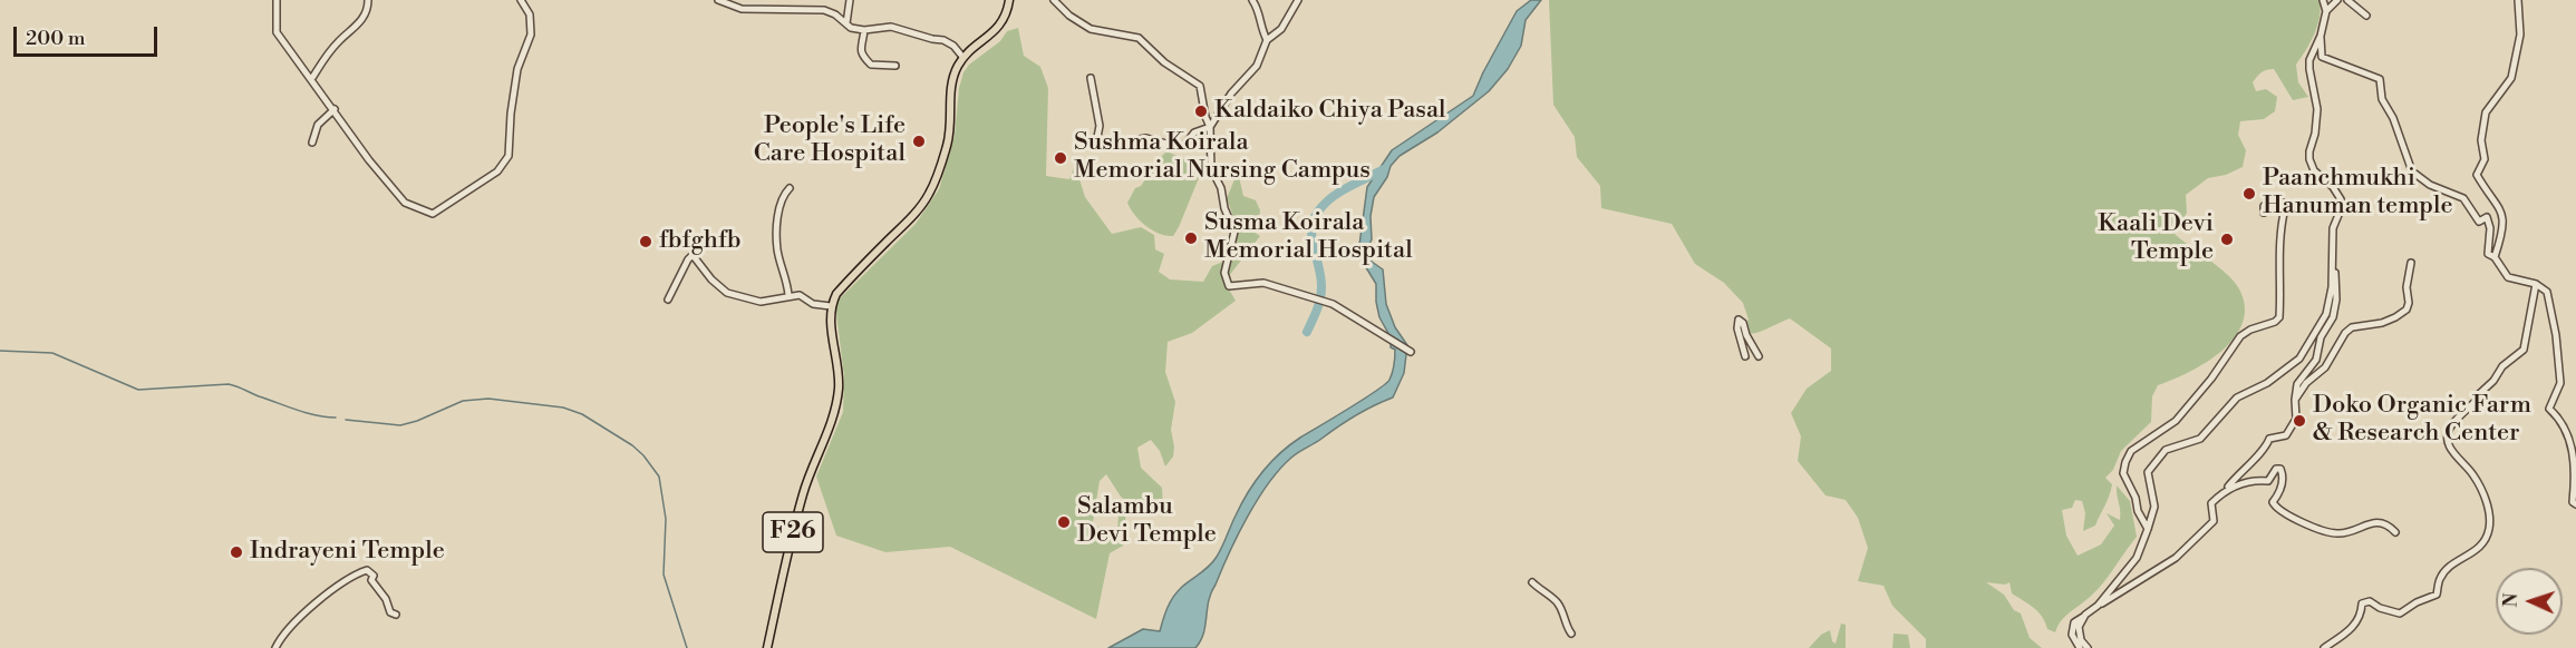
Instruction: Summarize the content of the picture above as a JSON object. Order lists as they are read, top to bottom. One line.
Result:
{"streets":{"main road":["F26"]},"places":["Kaldaiko Chiya Pasal","People's Life Care Hospital","Sushma Koirala Memorial Nursing Campus","Paanchmukhi Hanuman temple","Susma Koirala Memorial Hospital","Kaali Devi Temple","fbfghfb","Doko Organic Farm & Research Center","Salambu Devi Temple","Indrayeni Temple"],"scale_bar":"200 m","north":"left"}
